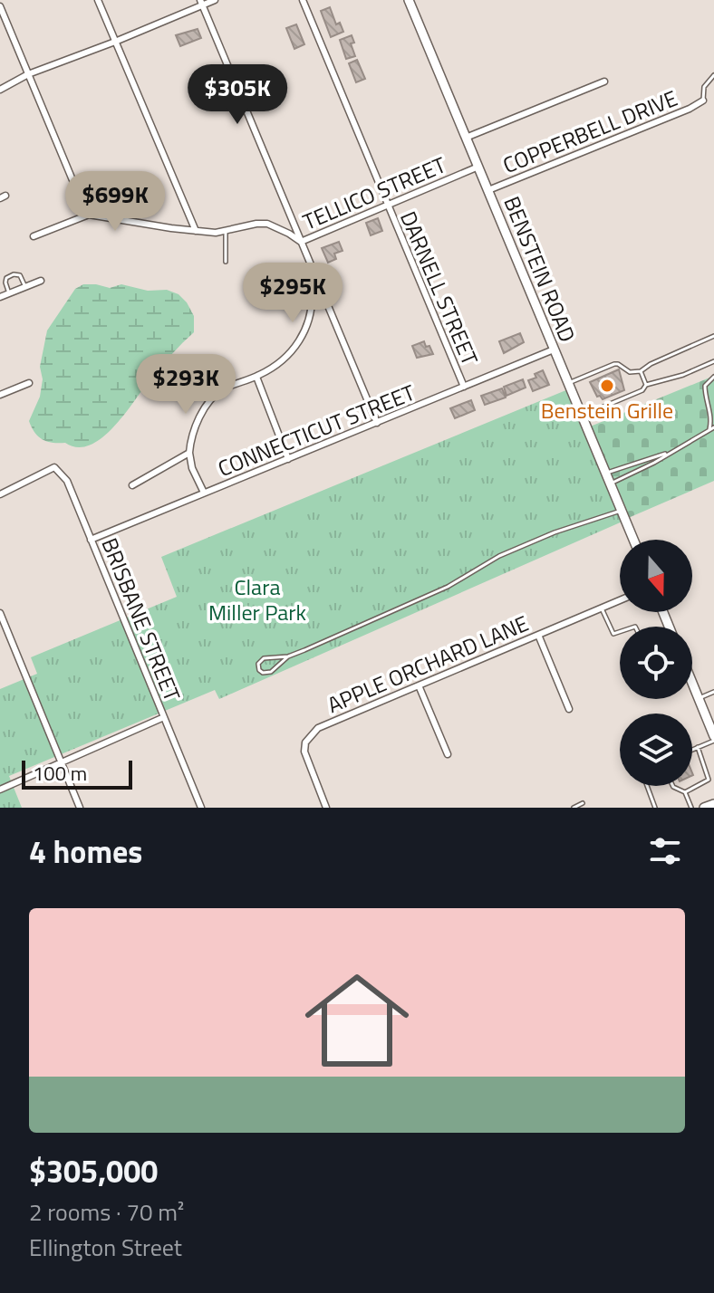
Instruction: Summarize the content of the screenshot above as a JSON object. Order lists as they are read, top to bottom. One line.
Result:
{"streets":{"street":["COPPERBELL DRIVE","TELLICO STREET","BENSTEIN ROAD","DARNELL STREET","CONNECTICUT STREET","BRISBANE STREET","APPLE ORCHARD LANE"]},"crossings":[["COPPERBELL DRIVE","BENSTEIN ROAD"],["TELLICO STREET","BENSTEIN ROAD"],["TELLICO STREET","DARNELL STREET"],["BENSTEIN ROAD","CONNECTICUT STREET"],["DARNELL STREET","CONNECTICUT STREET"],["CONNECTICUT STREET","BRISBANE STREET"]],"parks":["Clara Miller Park"],"places":["Benstein Grille"],"scale_bar":"100 m","north":"bottom","page":{"price":["$305K","$699K","$295K","$293K"],"scale":"100 m","heading":"4 homes","list":[{"name":"$305,000","note":"2 rooms · 70 m² · Ellington Street"}]}}
